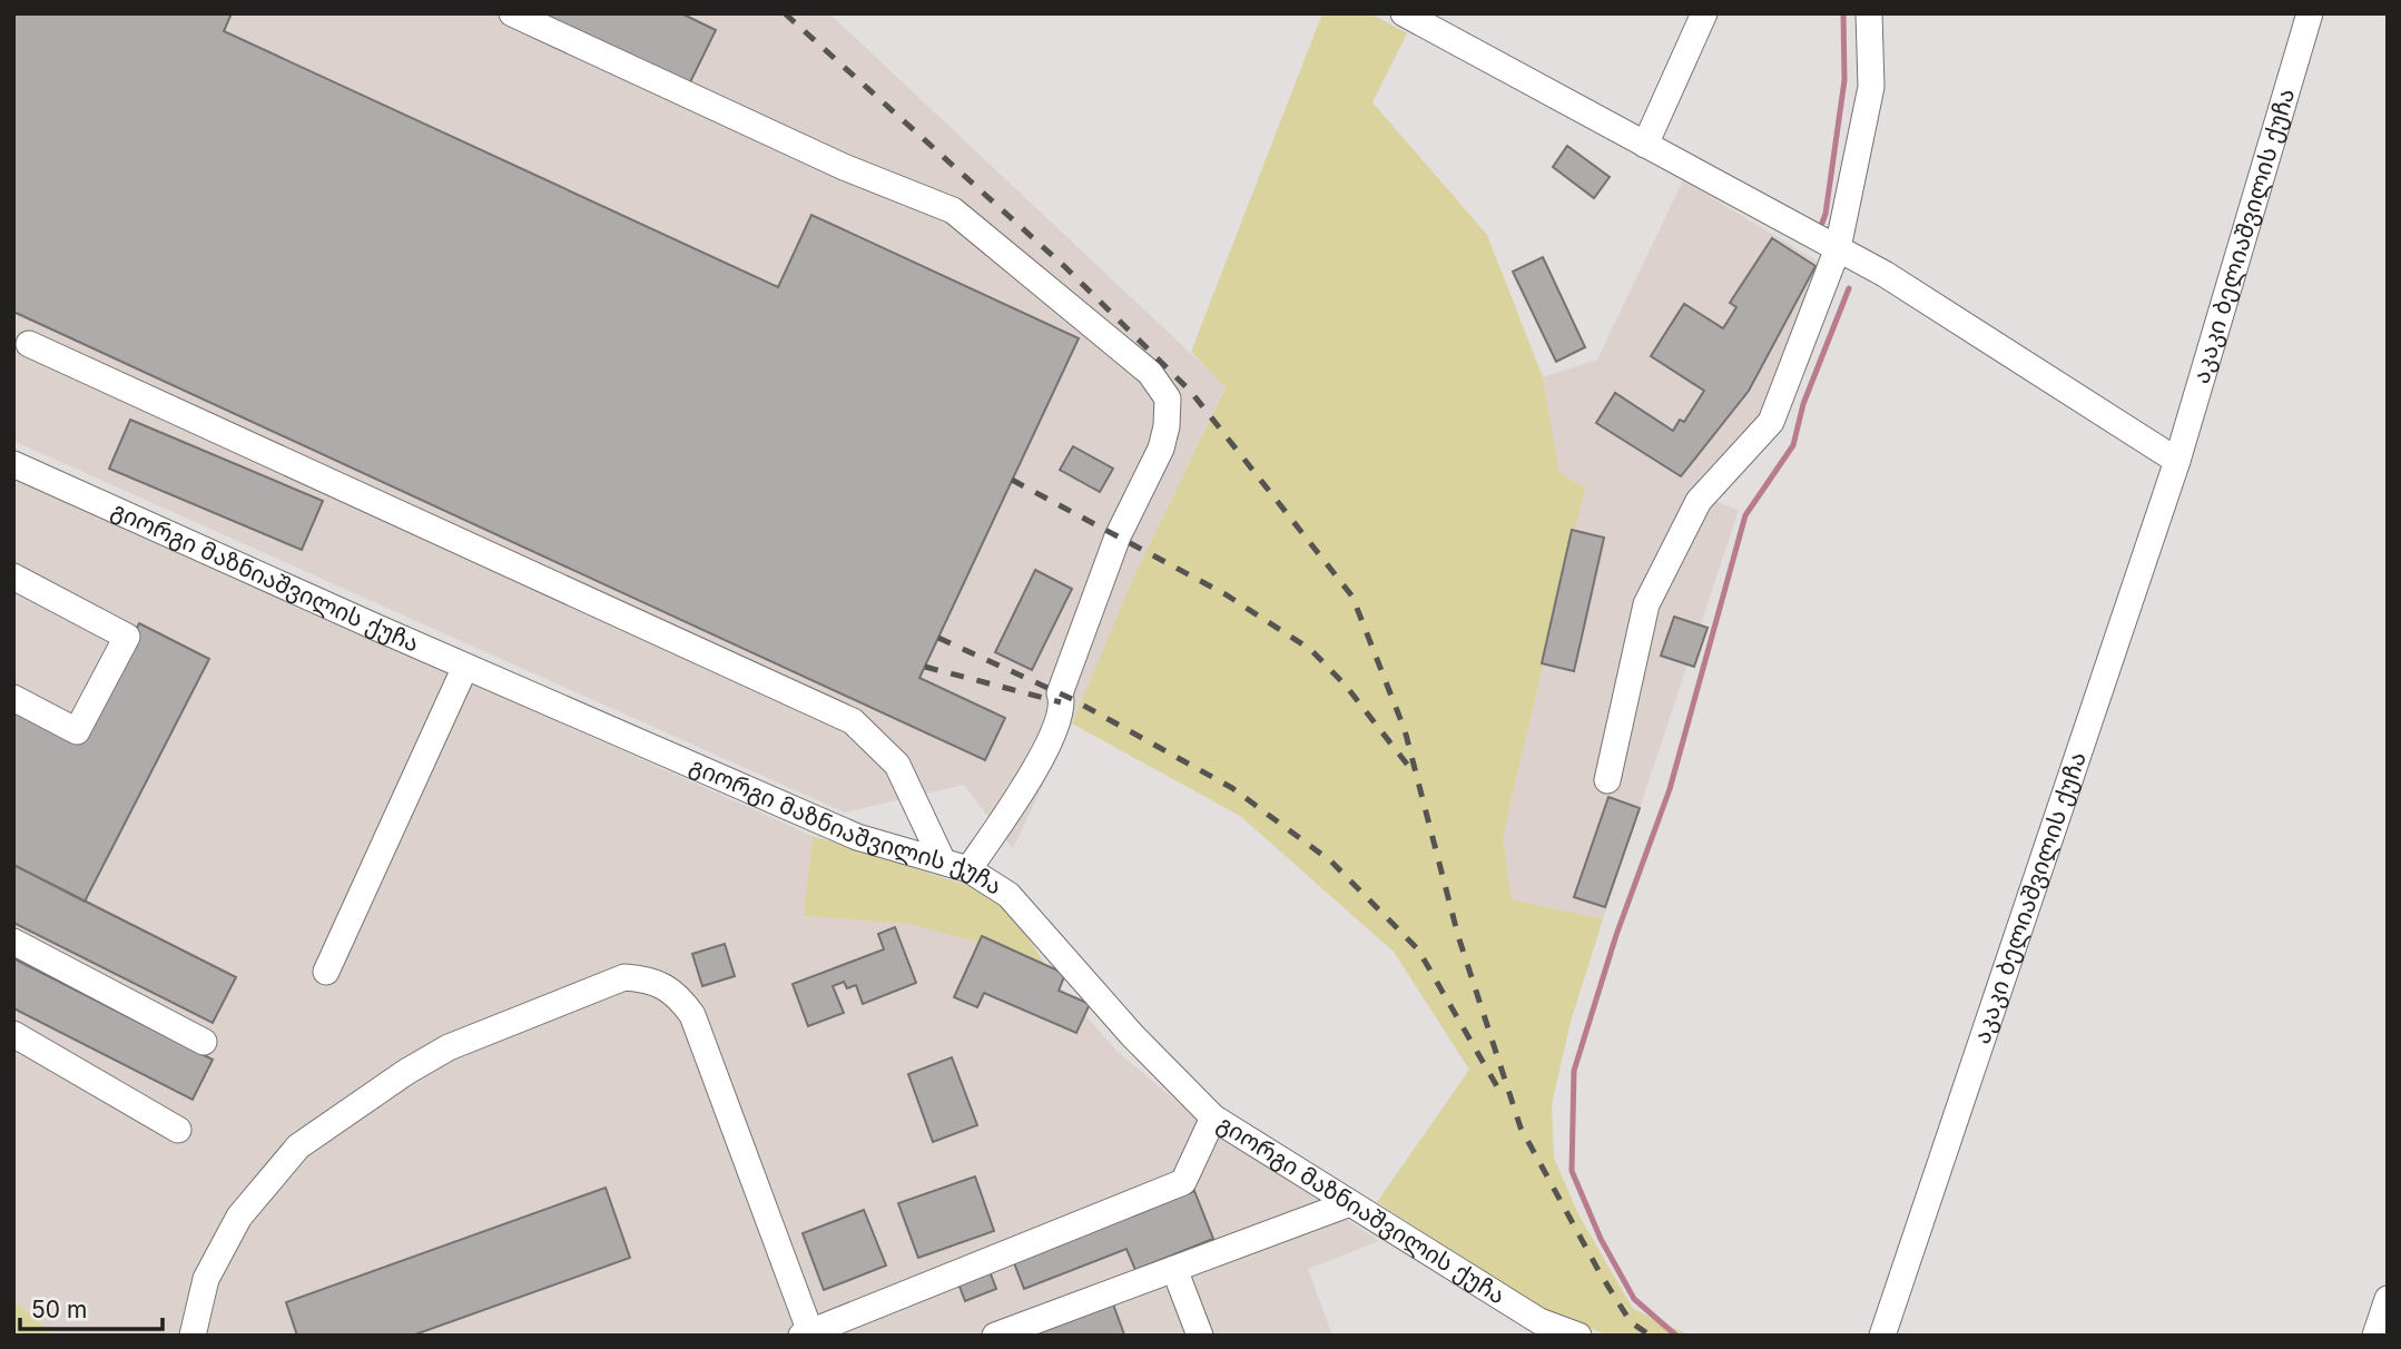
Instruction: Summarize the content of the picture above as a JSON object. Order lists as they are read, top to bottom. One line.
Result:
{"streets":{"street":["აკაკი ბელიაშვილის ქუჩა","გიორგი მაზნიაშვილის ქუჩა"]},"scale_bar":"50 m"}
